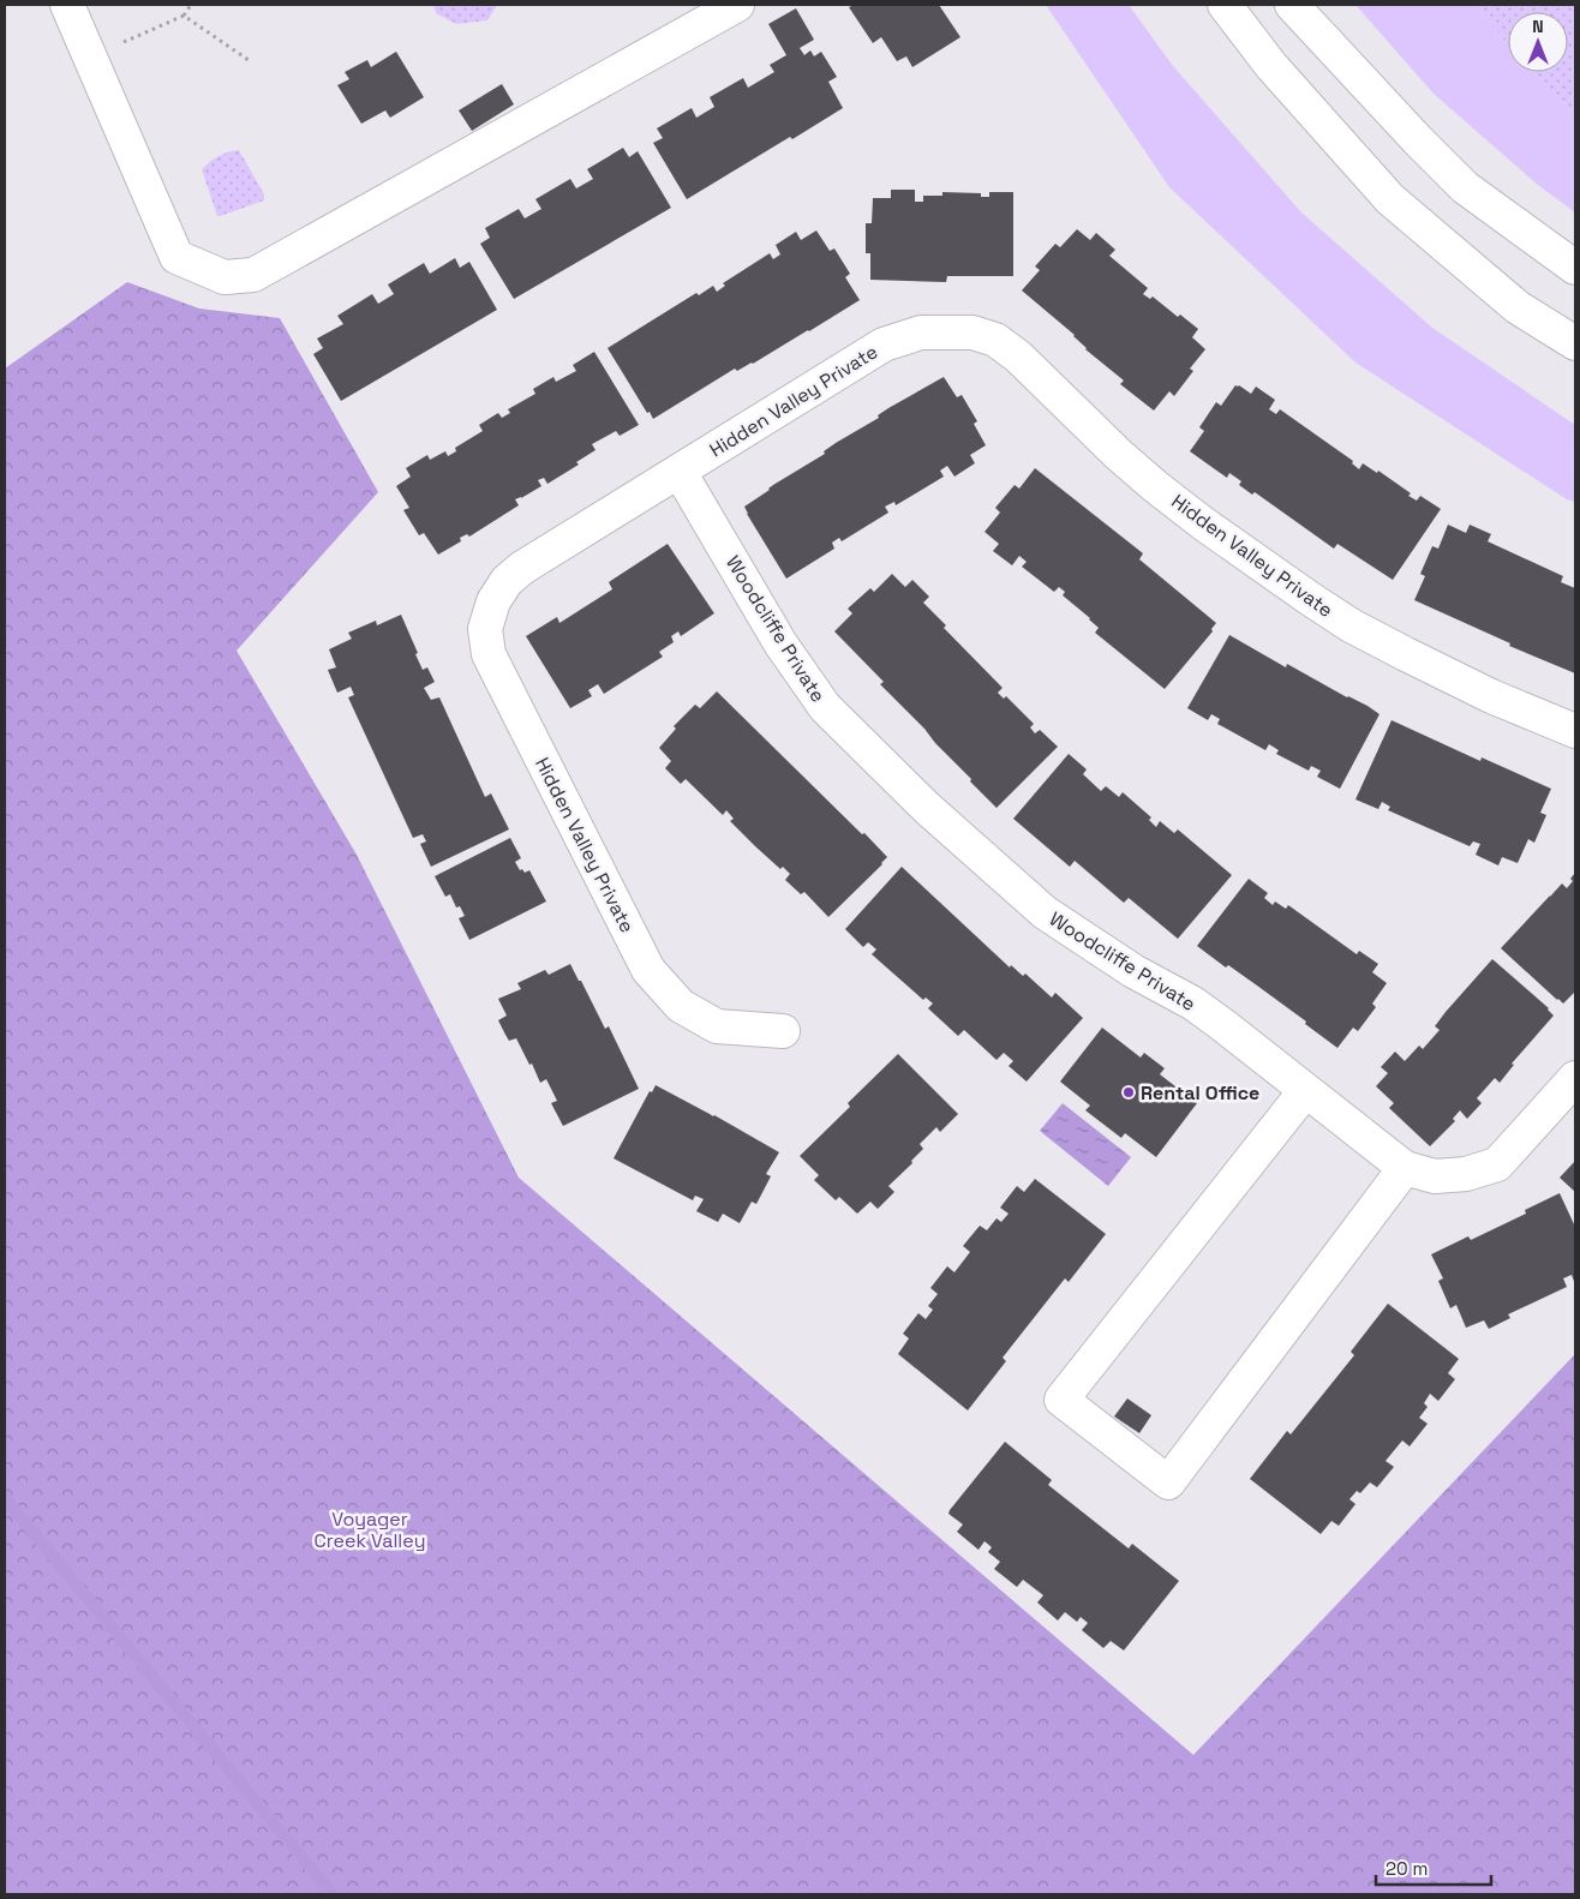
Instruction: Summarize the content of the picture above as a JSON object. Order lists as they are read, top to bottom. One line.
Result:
{"streets":{"street":["Hidden Valley Private","Woodcliffe Private"]},"crossings":[["Hidden Valley Private","Woodcliffe Private"]],"parks":["Voyager Creek Valley"],"places":["Rental Office"],"scale_bar":"20 m","north":"top"}
